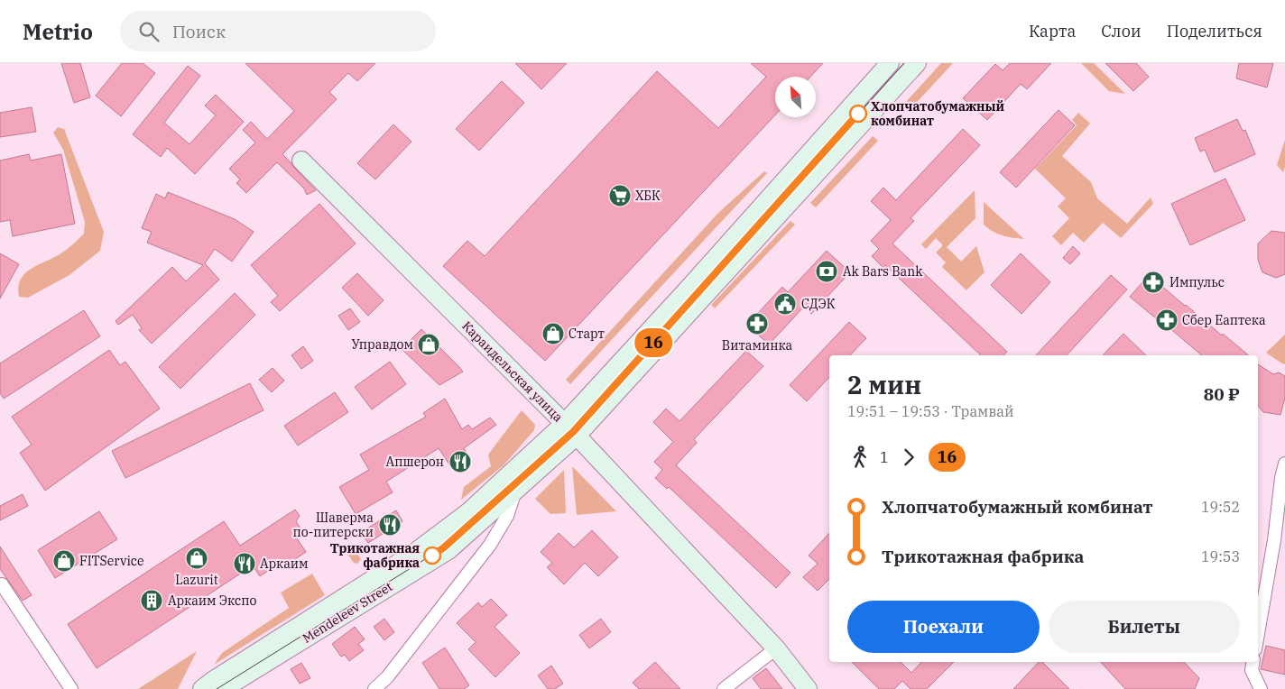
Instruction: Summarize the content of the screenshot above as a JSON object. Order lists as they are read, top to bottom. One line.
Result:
{"streets":{"main road":["Караидельская улица","Mendeleev Street"]},"crossings":[["Караидельская улица","Mendeleev Street"]],"places":{"other":["Хлопчатобумажный комбинат","Трикотажная фабрика"],"supermarket":["ХБК"],"bank":["Ak Bars Bank"],"pharmacy":["Импульс","Сбер Еаптека","Витаминка"],"public building":["СДЭК"],"shop":["Старт","Управдом","Lazurit","FITService"],"restaurant":["Апшерон","Шаверма по-питерски","Аркаим"],"building":["Аркаим Экспо"]},"lines":["tram line 16"],"north":"top left","page":{"header":"Metrio","search":"Поиск","nav":["Карта","Слои","Поделиться"],"on_map":"16","heading":["2 мин","19:51 – 19:53 · Трамвай","80 ₽"],"legs":["1","16"],"list":[{"name":"Хлопчатобумажный комбинат","value":"19:52"},{"name":"Трикотажная фабрика","value":"19:53"}],"buttons":["Поехали","Билеты"]}}
